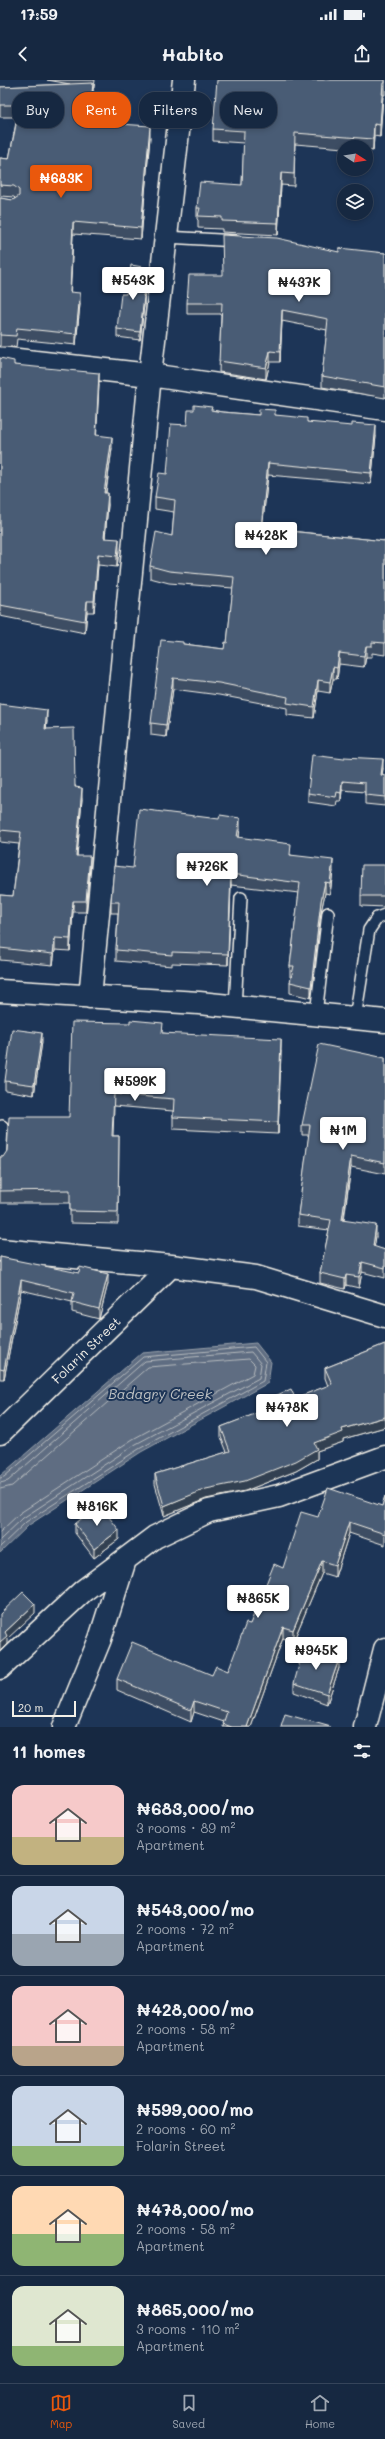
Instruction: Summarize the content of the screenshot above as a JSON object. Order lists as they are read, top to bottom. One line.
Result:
{"streets":{"street":["Folarin Street"]},"water":["Badagry Creek"],"scale_bar":"20 m","north":"right","page":{"status":"17:59","header":"Habito","chip":["Buy","Rent","Filters","New"],"price":["₦683K","₦543K","₦437K","₦428K","₦726K","₦599K","₦1M","₦478K","₦816K","₦865K","₦945K"],"scale":"20 m","heading":"11 homes","list":[{"name":"₦683,000/mo","note":"3 rooms · 89 m² · Apartment"},{"name":"₦543,000/mo","note":"2 rooms · 72 m² · Apartment"},{"name":"₦428,000/mo","note":"2 rooms · 58 m² · Apartment"},{"name":"₦599,000/mo","note":"2 rooms · 60 m² · Folarin Street"},{"name":"₦478,000/mo","note":"2 rooms · 58 m² · Apartment"},{"name":"₦865,000/mo","note":"3 rooms · 110 m² · Apartment"}],"tabs":["Map","Saved","Home"]}}
